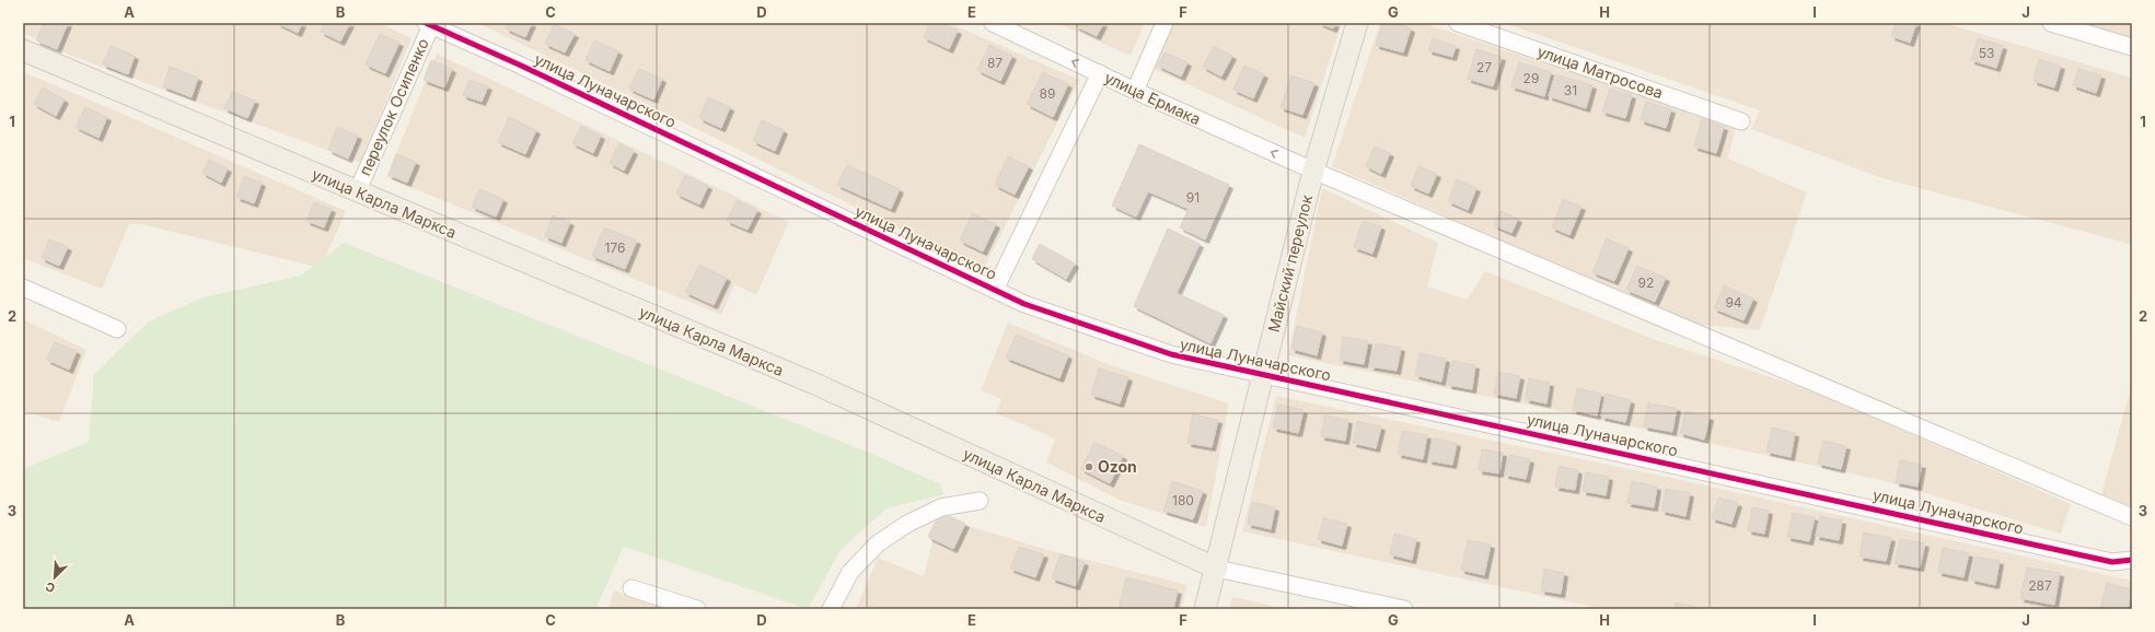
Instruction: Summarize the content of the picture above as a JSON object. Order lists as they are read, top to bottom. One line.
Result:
{"streets":{"main road":["улица Карла Маркса","Майский переулок"],"street":["улица Матросова","улица Луначарского","улица Ермака","переулок Осипенко"]},"crossings":[["улица Луначарского","переулок Осипенко"],["улица Луначарского","Майский переулок"],["улица Ермака","Майский переулок"],["переулок Осипенко","улица Карла Маркса"],["улица Карла Маркса","Майский переулок"]],"places":["Ozon"],"house_numbers":["53","87","27","29","31","89","91","176","92","94","180","287"],"north":"bottom left","grid":{"columns":["A","B","C","D","E","F","G","H","I","J"],"rows":["1","2","3"]}}
